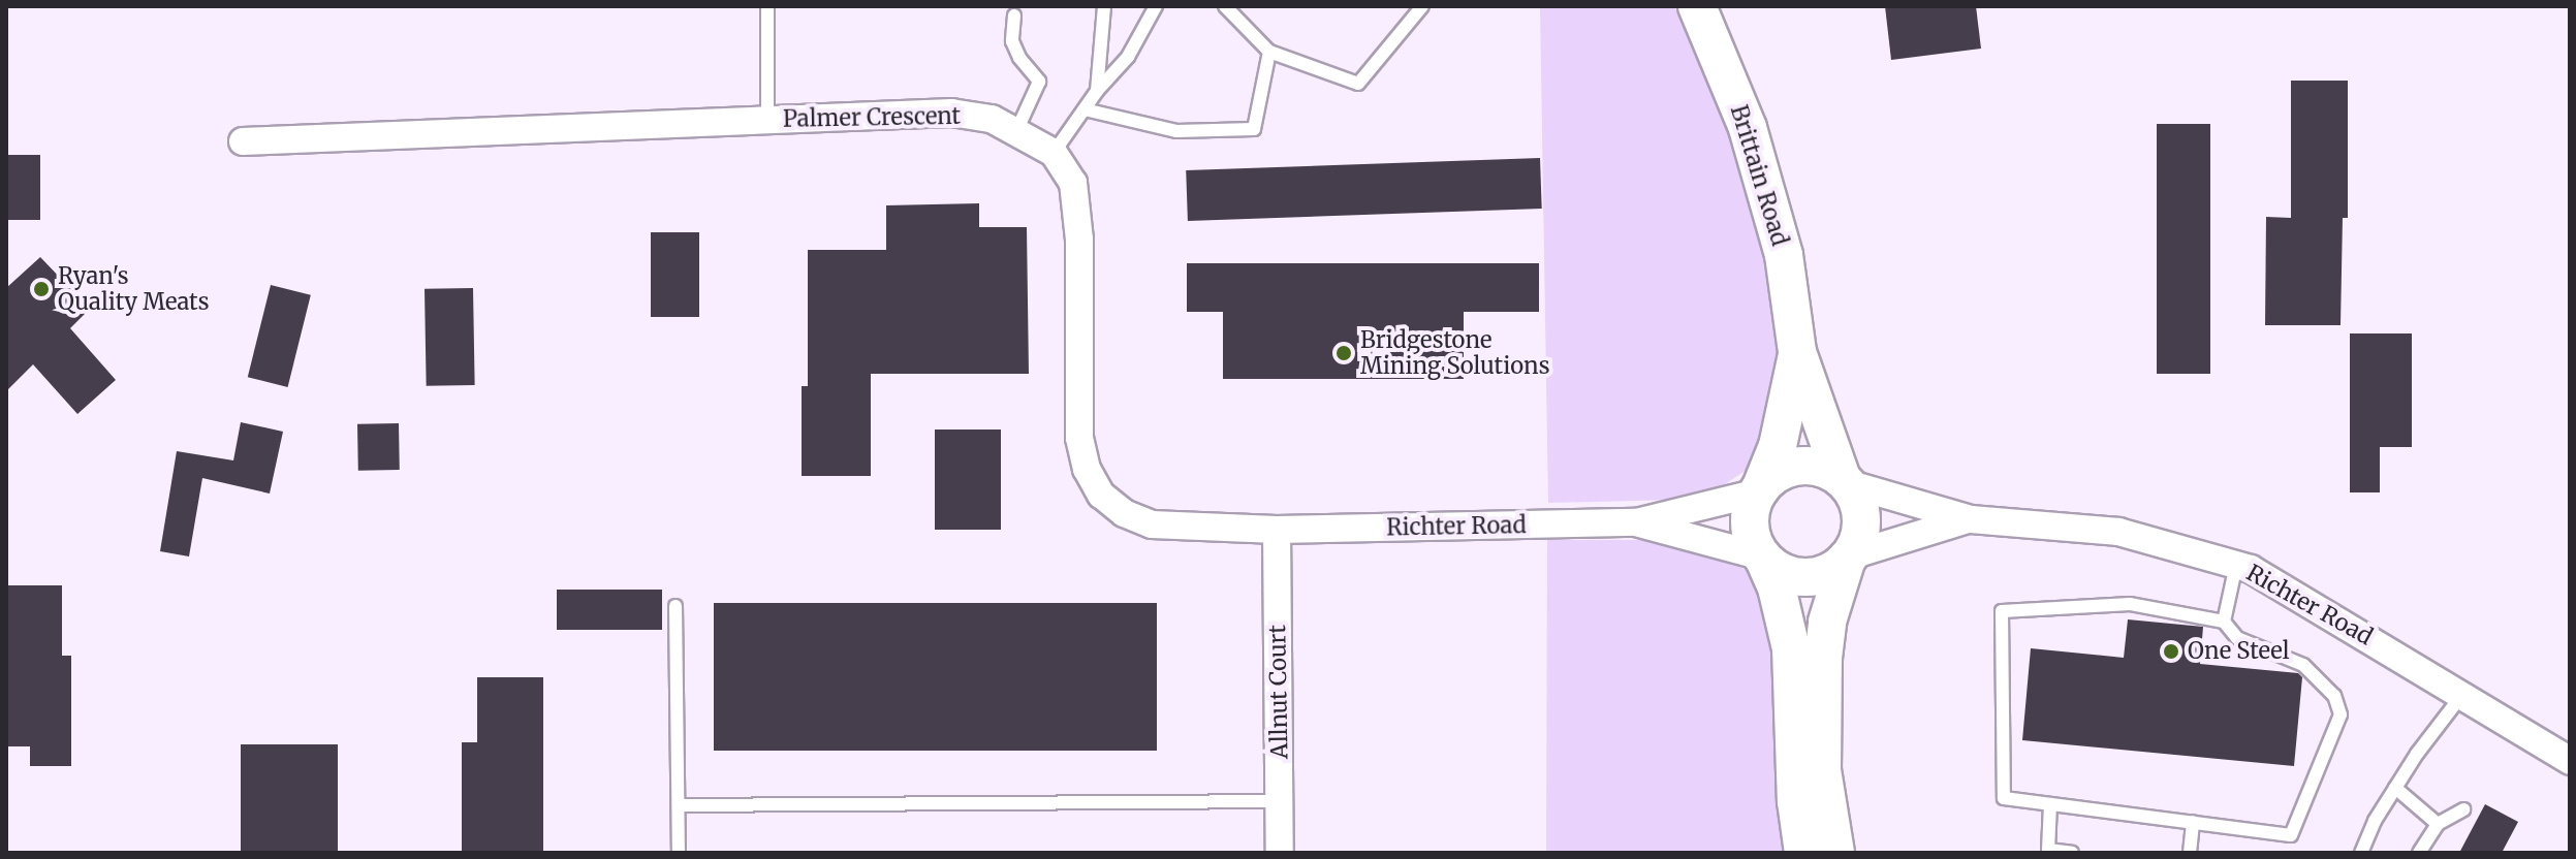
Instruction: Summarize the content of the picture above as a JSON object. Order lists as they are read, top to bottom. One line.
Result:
{"streets":{"main road":["Brittain Road"],"street":["Palmer Crescent","Richter Road","Allnut Court"]},"crossings":[["Brittain Road","Richter Road"],["Richter Road","Allnut Court"]],"places":["Ryan's Quality Meats","Bridgestone Mining Solutions","One Steel"]}
